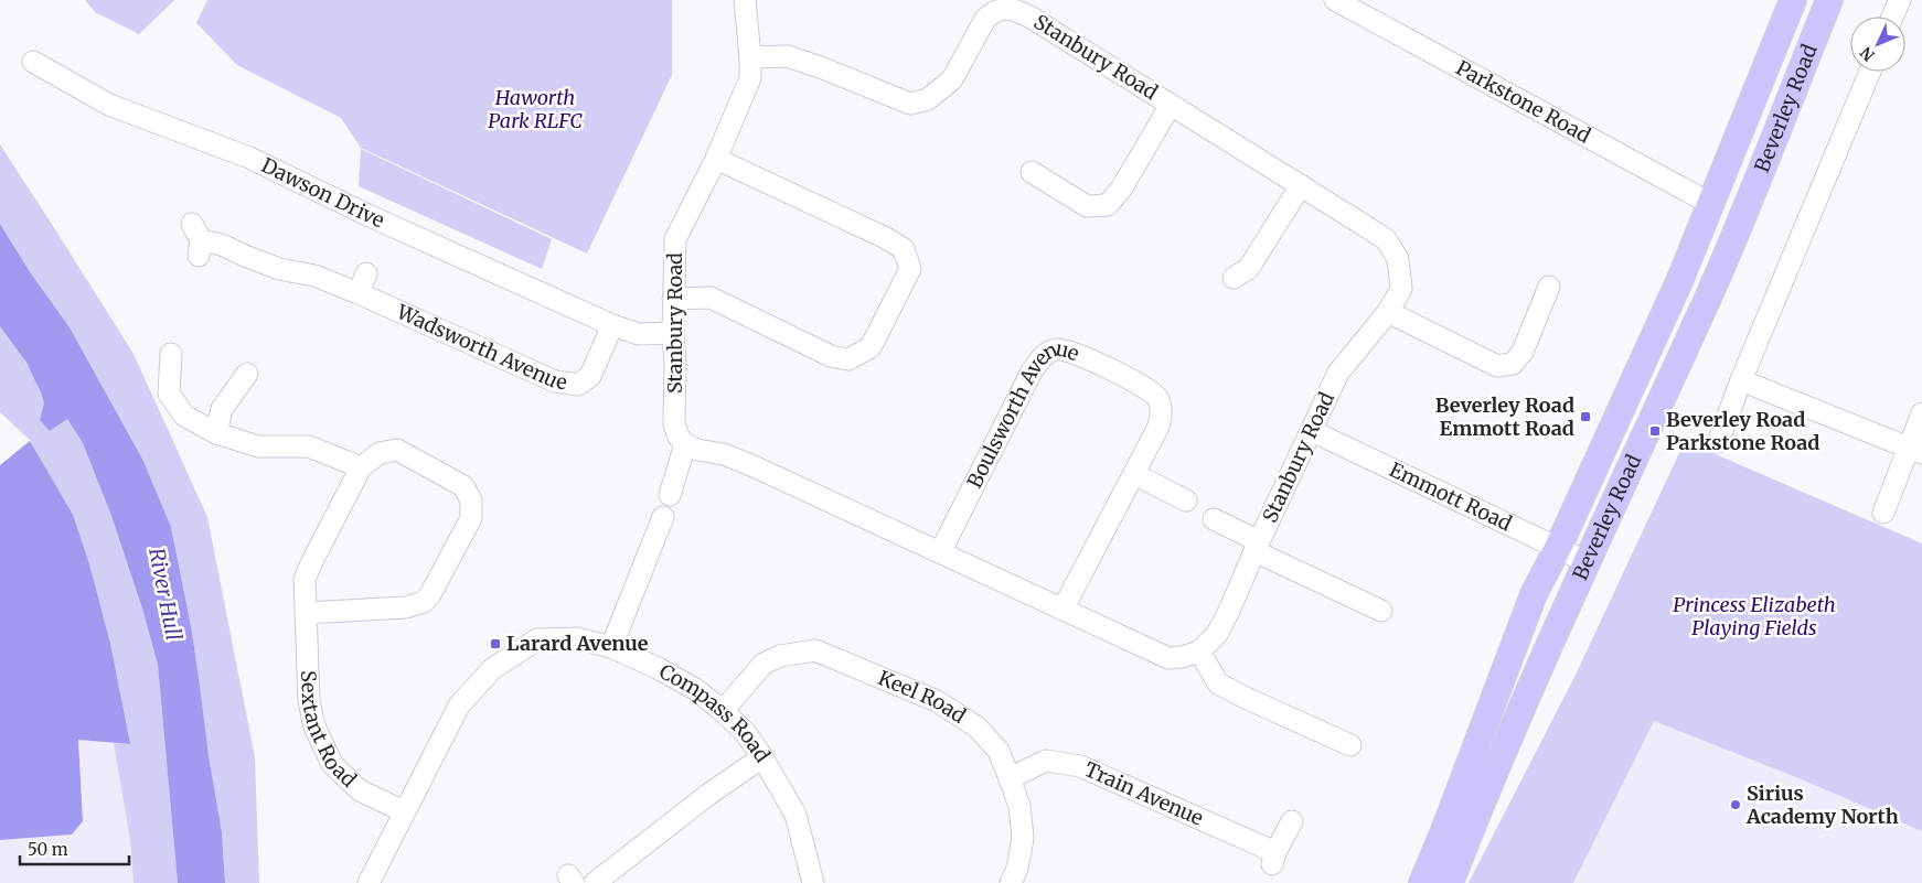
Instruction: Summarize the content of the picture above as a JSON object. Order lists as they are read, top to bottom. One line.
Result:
{"streets":{"main road":["Beverley Road"],"street":["Stanbury Road","Parkstone Road","Dawson Drive","Wadsworth Avenue","Boulsworth Avenue","Emmott Road","Keel Road","Compass Road","Sextant Road","Train Avenue"]},"crossings":[["Stanbury Road","Emmott Road"],["Parkstone Road","Beverley Road"],["Beverley Road","Emmott Road"],["Dawson Drive","Wadsworth Avenue"],["Keel Road","Compass Road"],["Keel Road","Train Avenue"],["Compass Road","Sextant Road"]],"water":["River Hull"],"parks":["Haworth Park RLFC","Princess Elizabeth Playing Fields"],"places":{"transit":["Beverley Road Emmott Road","Beverley Road Parkstone Road","Larard Avenue"],"other":["Sirius Academy North"]},"scale_bar":"50 m","north":"bottom left"}
